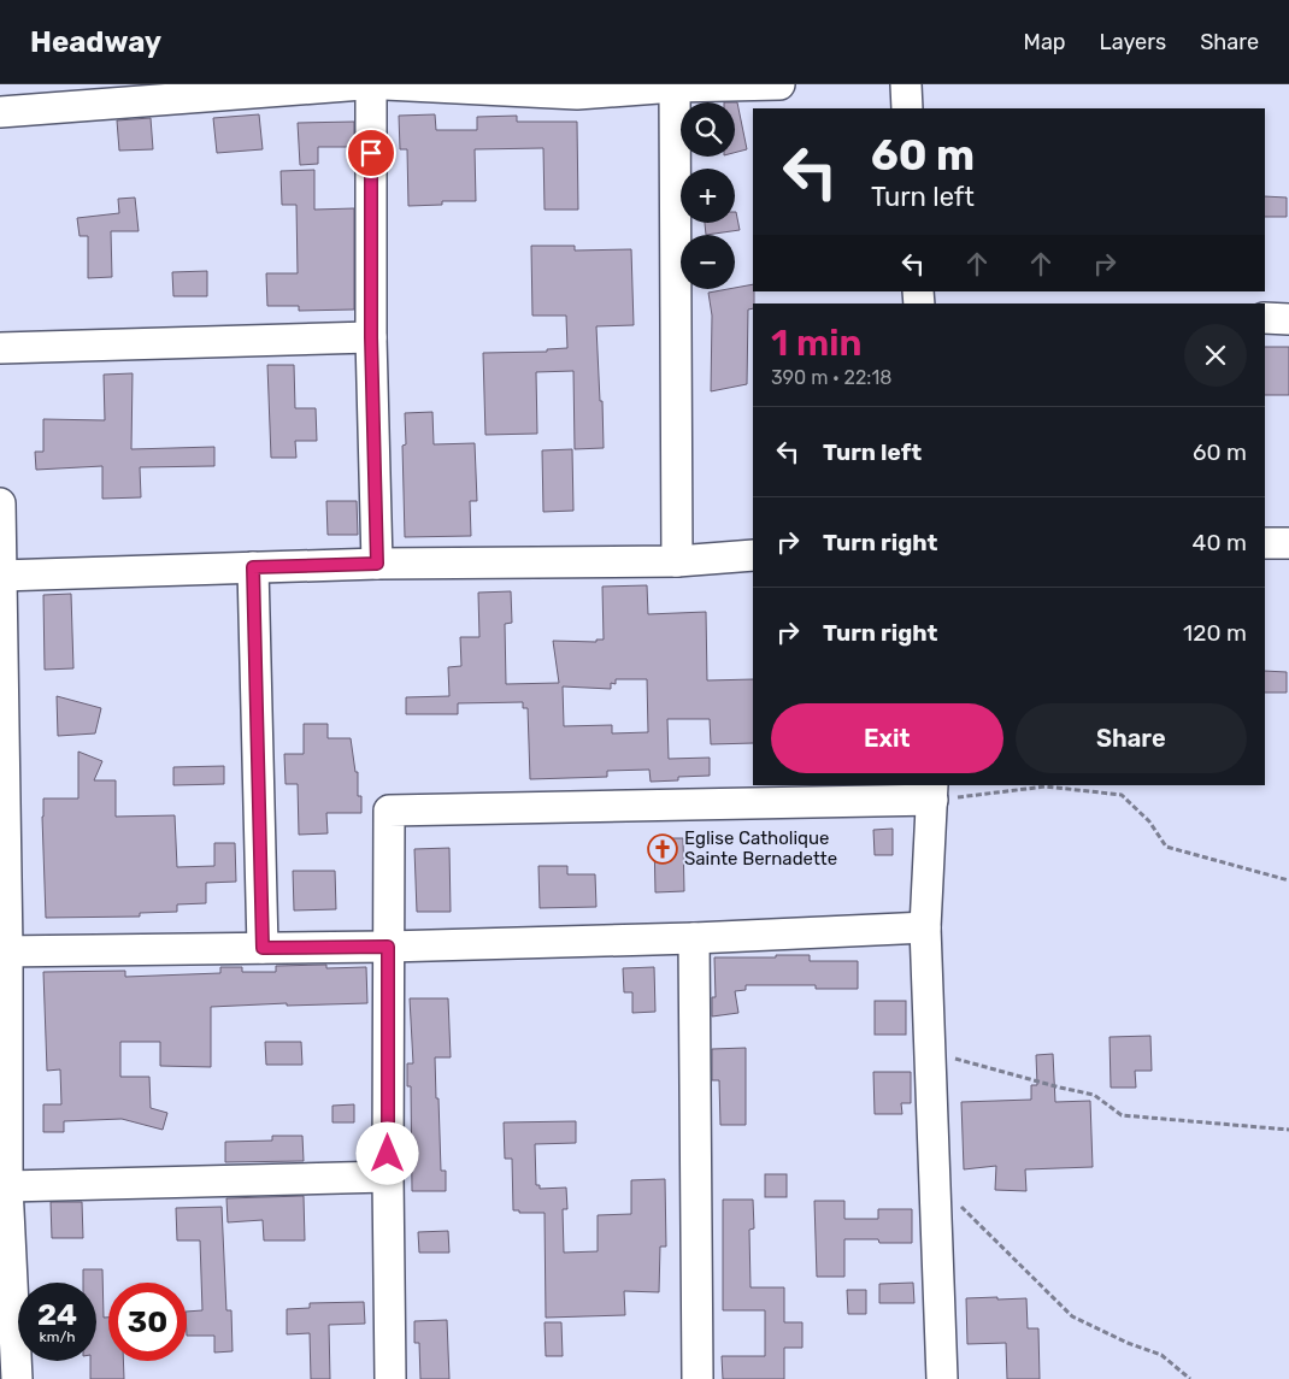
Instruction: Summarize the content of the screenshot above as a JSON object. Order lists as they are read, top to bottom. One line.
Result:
{"places":{"church":["Eglise Catholique Sainte Bernadette"]},"page":{"header":"Headway","nav":["Map","Layers","Share"],"map_buttons":["+","−"],"turn":["60 m","Turn left"],"heading":["1 min","390 m · 22:18"],"list":[{"name":"Turn left","value":"60 m"},{"name":"Turn right","value":"40 m"},{"name":"Turn right","value":"120 m"}],"buttons":["Exit","Share"],"speed":"24 km/h","limit":"30"}}
